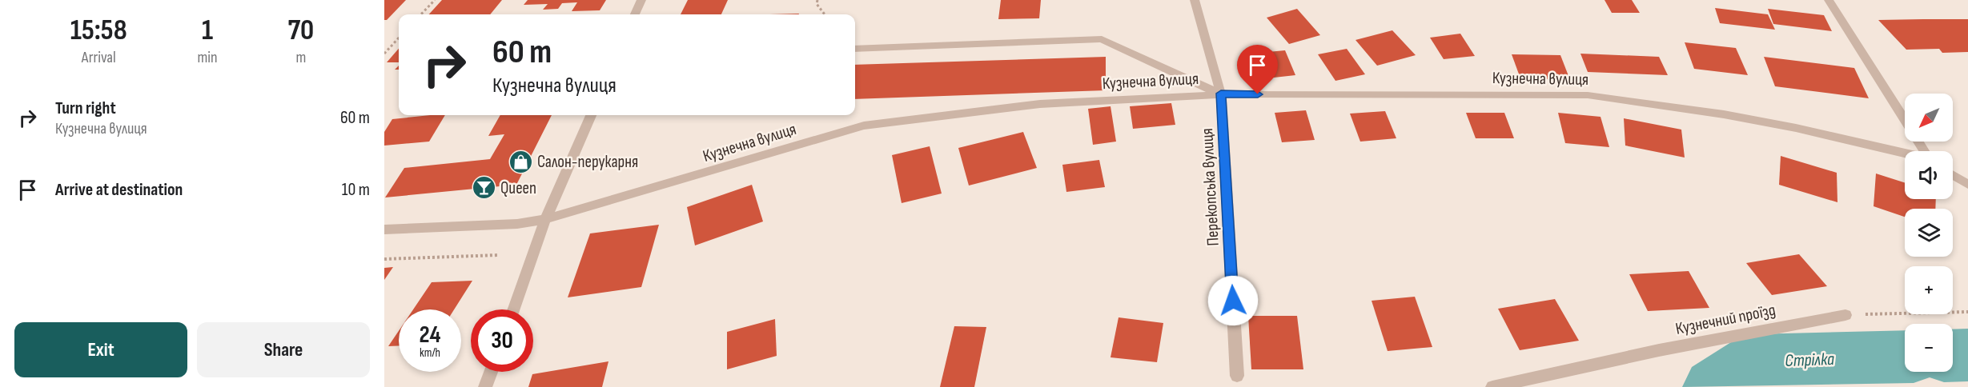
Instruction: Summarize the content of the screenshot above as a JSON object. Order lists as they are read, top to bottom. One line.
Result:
{"streets":{"street":["Кузнечна вулиця","Перекопська вулиця","Кузнечний проїзд"]},"crossings":[["Кузнечна вулиця","Перекопська вулиця"]],"water":["Стрілка"],"places":{"shop":["Салон-перукарня"],"bar":["Queen"]},"north":"bottom left","page":{"eta":["15:58","Arrival","1","min","70","m"],"turn":["60 m","Кузнечна вулиця"],"list":[{"name":"Turn right","note":"Кузнечна вулиця","value":"60 m"},{"name":"Arrive at destination","value":"10 m"}],"map_buttons":["+","−"],"speed":"24 km/h","limit":"30","buttons":["Exit","Share"]}}
